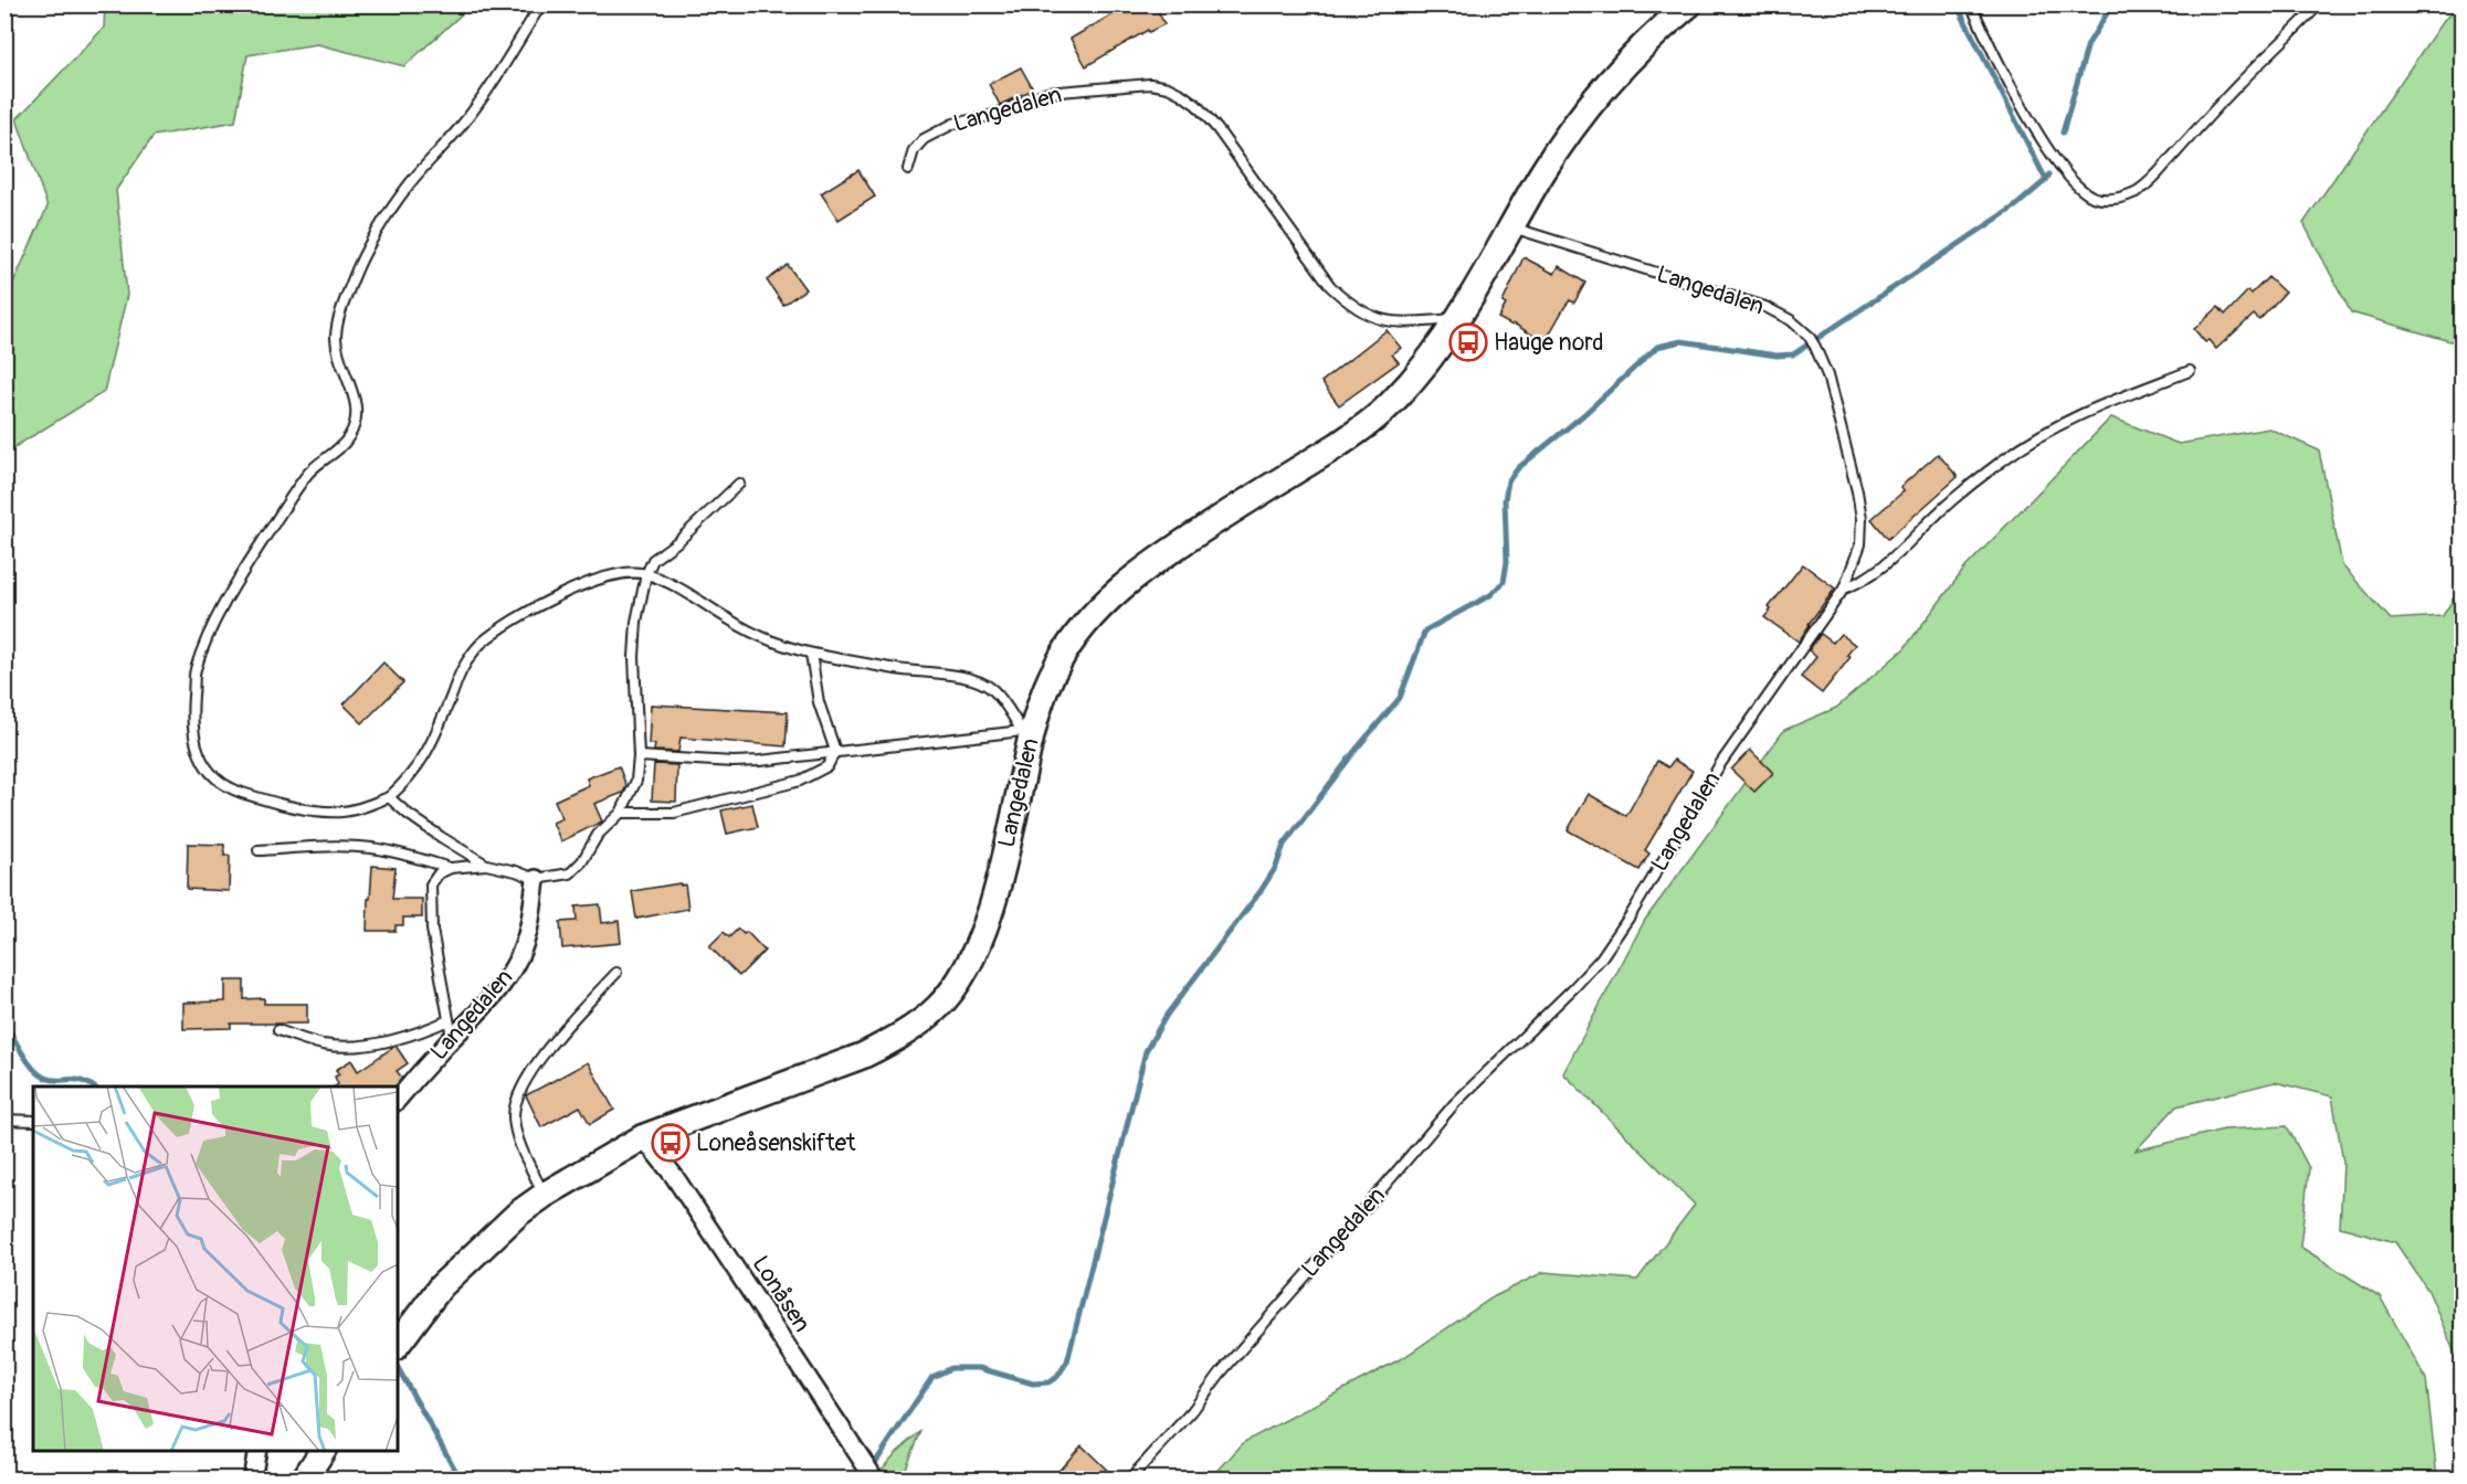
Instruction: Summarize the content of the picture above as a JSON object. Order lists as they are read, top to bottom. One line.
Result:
{"streets":{"main road":["Langedalen"],"street":["Lonåsen"]},"crossings":[["Langedalen","Lonåsen"]],"places":{"bus stop":["Hauge nord","Loneåsenskiftet"]}}
